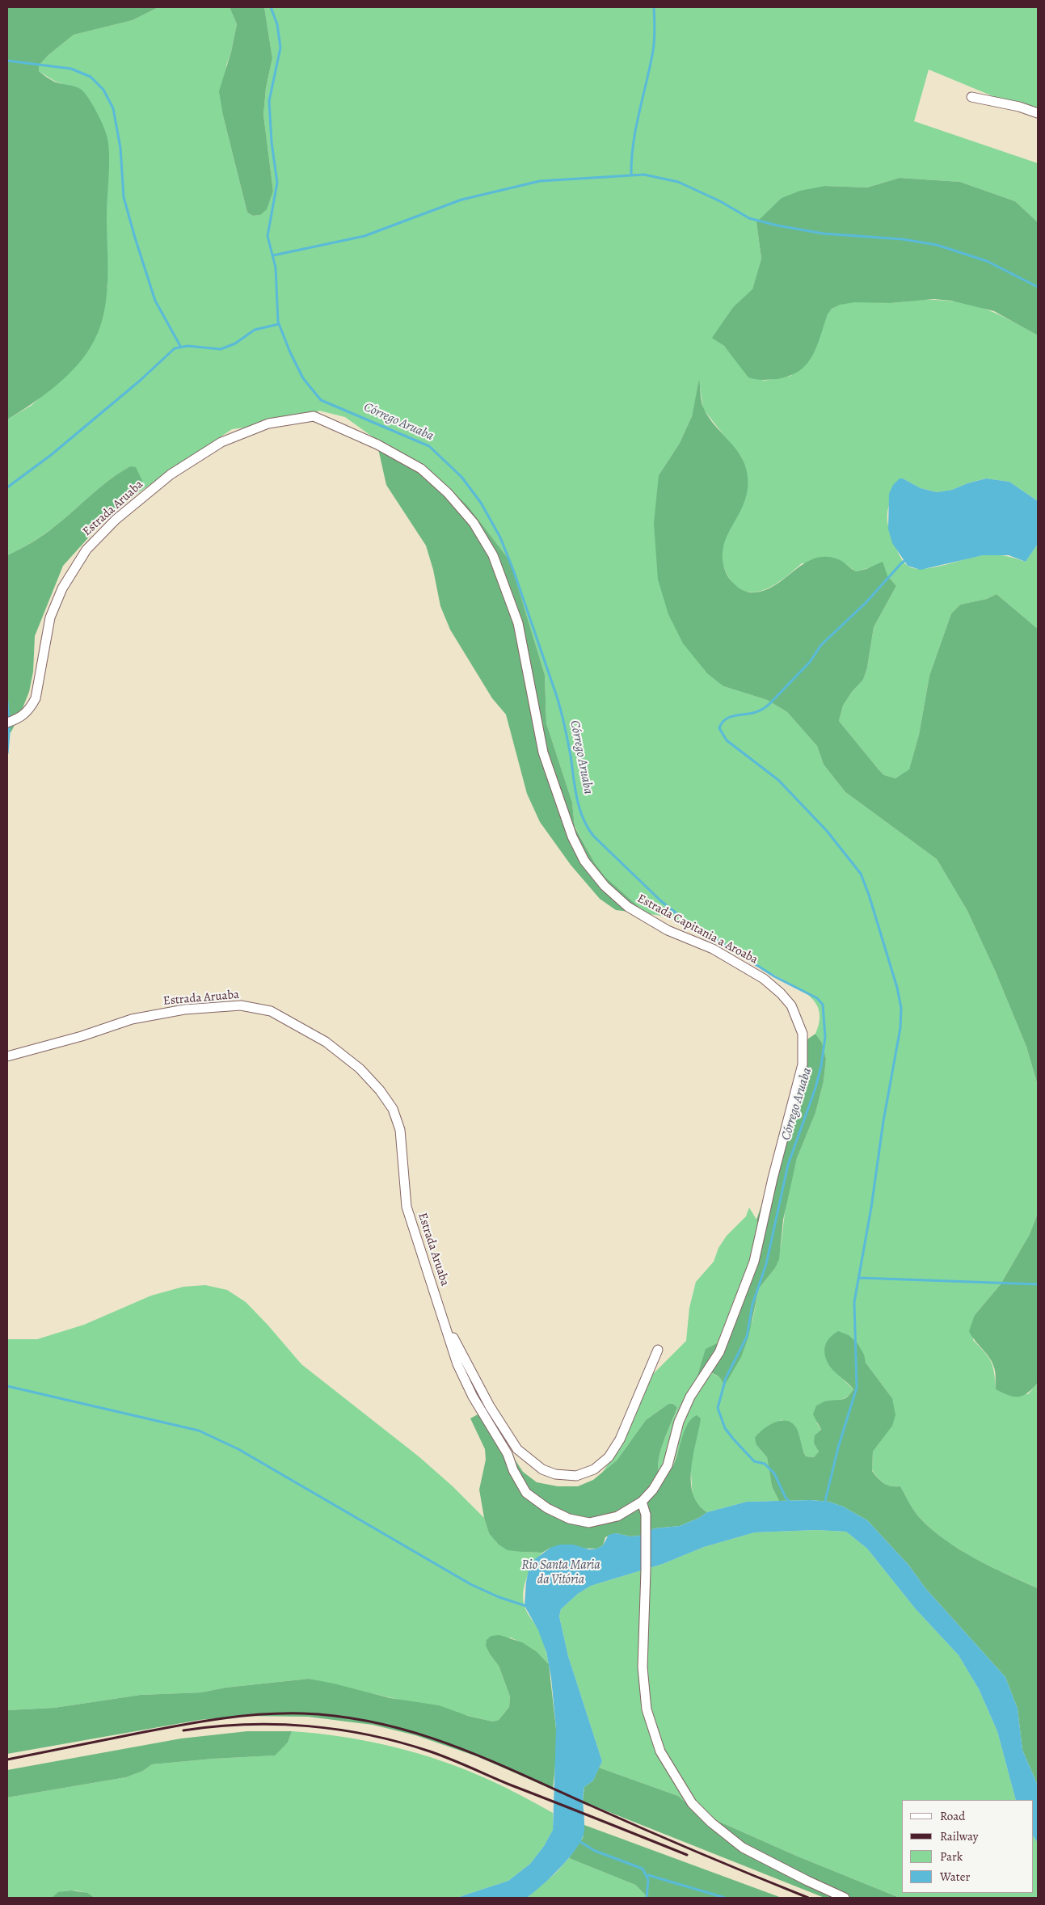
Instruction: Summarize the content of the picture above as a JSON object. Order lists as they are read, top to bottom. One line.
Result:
{"streets":{"street":["Estrada Aruaba","Estrada Capitania a Aroaba"]},"crossings":[["Estrada Aruaba","Estrada Capitania a Aroaba"]],"water":["Córrego Aruaba","Rio Santa Maria da Vitória"],"legend":["Road","Railway","Park","Water"]}
